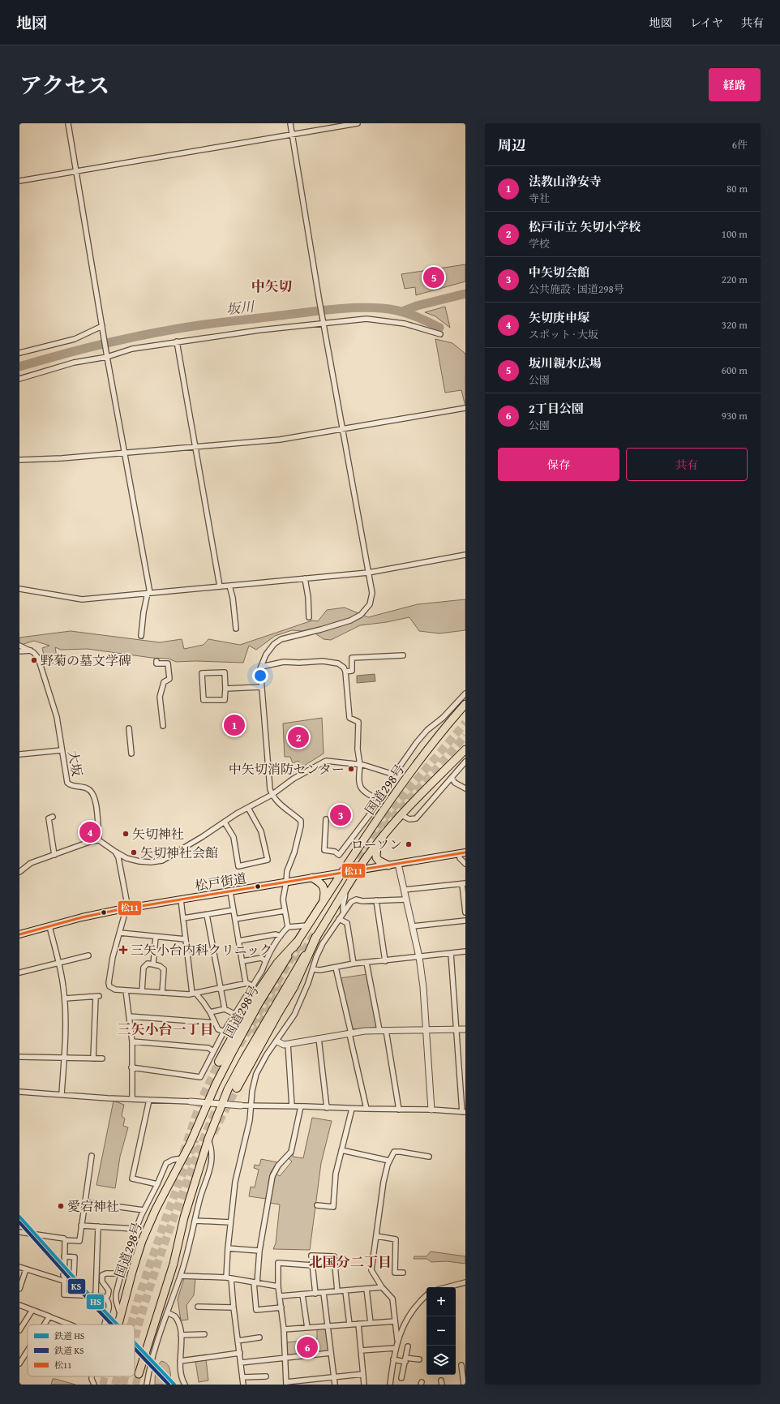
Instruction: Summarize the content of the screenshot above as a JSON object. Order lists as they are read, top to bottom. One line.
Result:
{"streets":{"highway":["国道298号"],"main road":["松戸街道"],"street":["大坂"]},"crossings":[["国道298号","松戸街道"]],"districts":["中矢切","三矢小台一丁目","北国分二丁目"],"water":["坂川"],"places":{"other":["野菊の墓文学碑","中矢切消防センター","矢切神社","ローソン","矢切神社会館","愛宕神社"],"health":["三矢小台内科クリニック"]},"lines":["transit line 松11","rail line HS","rail line KS"],"legend":["鉄道 HS","鉄道 KS","松11"],"page":{"header":"地図","nav":["地図","レイヤ","共有"],"title":"アクセス","buttons":["経路",["保存","共有"]],"heading":["周辺","6件"],"list":[{"mark":"1","name":"法教山浄安寺","note":"寺社","value":"80 m"},{"mark":"2","name":"松戸市立 矢切小学校","note":"学校","value":"100 m"},{"mark":"3","name":"中矢切会館","note":"公共施設 · 国道298号","value":"220 m"},{"mark":"4","name":"矢切庚申塚","note":"スポット · 大坂","value":"320 m"},{"mark":"5","name":"坂川親水広場","note":"公園","value":"600 m"},{"mark":"6","name":"2丁目公園","note":"公園","value":"930 m"}],"pins":["5","1","2","3","4","6"],"map_buttons":["+","−"]}}
